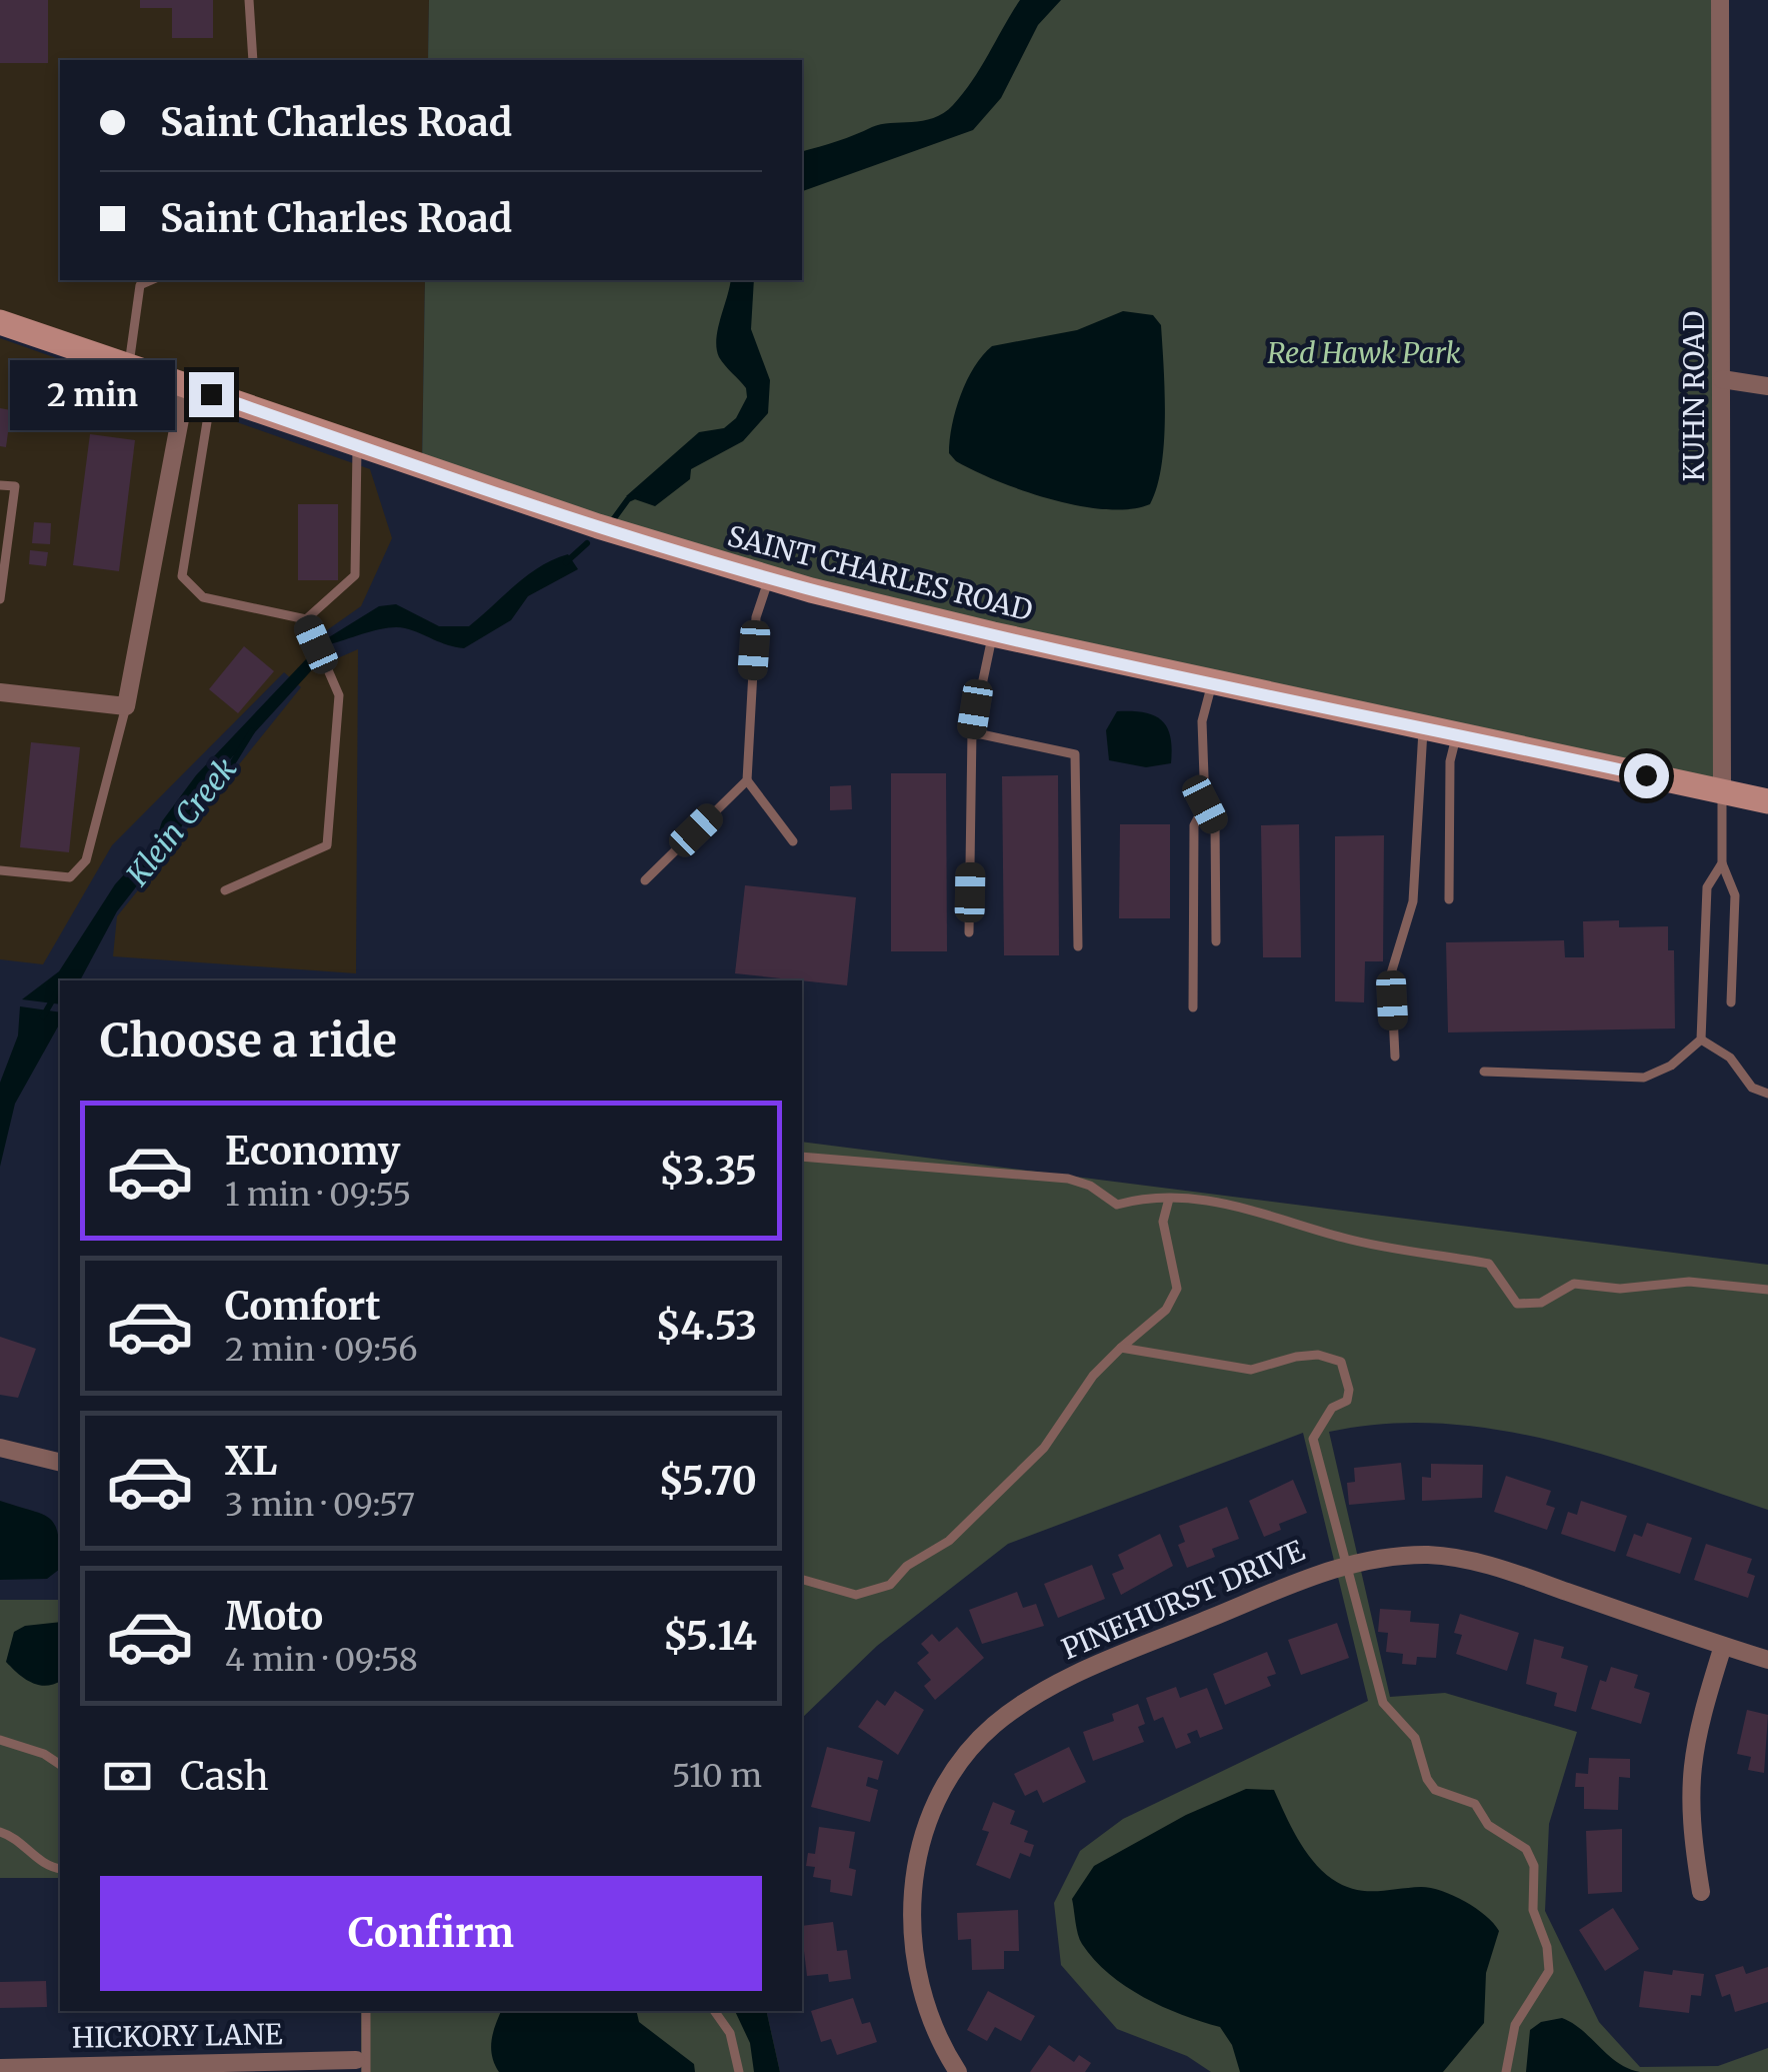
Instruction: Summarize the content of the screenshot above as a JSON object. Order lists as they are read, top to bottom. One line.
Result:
{"streets":{"street":["KUHN ROAD","SAINT CHARLES ROAD","PINEHURST DRIVE","HICKORY LANE"]},"crossings":[["KUHN ROAD","SAINT CHARLES ROAD"]],"water":["Klein Creek"],"parks":["Red Hawk Park"],"page":{"banner":["Saint Charles Road","Saint Charles Road"],"bubble":"2 min","heading":"Choose a ride","list":[{"name":"Economy","note":"1 min · 09:55","value":"$3.35"},{"name":"Comfort","note":"2 min · 09:56","value":"$4.53"},{"name":"XL","note":"3 min · 09:57","value":"$5.70"},{"name":"Moto","note":"4 min · 09:58","value":"$5.14"}],"pay":["Cash","510 m"],"buttons":"Confirm"}}
